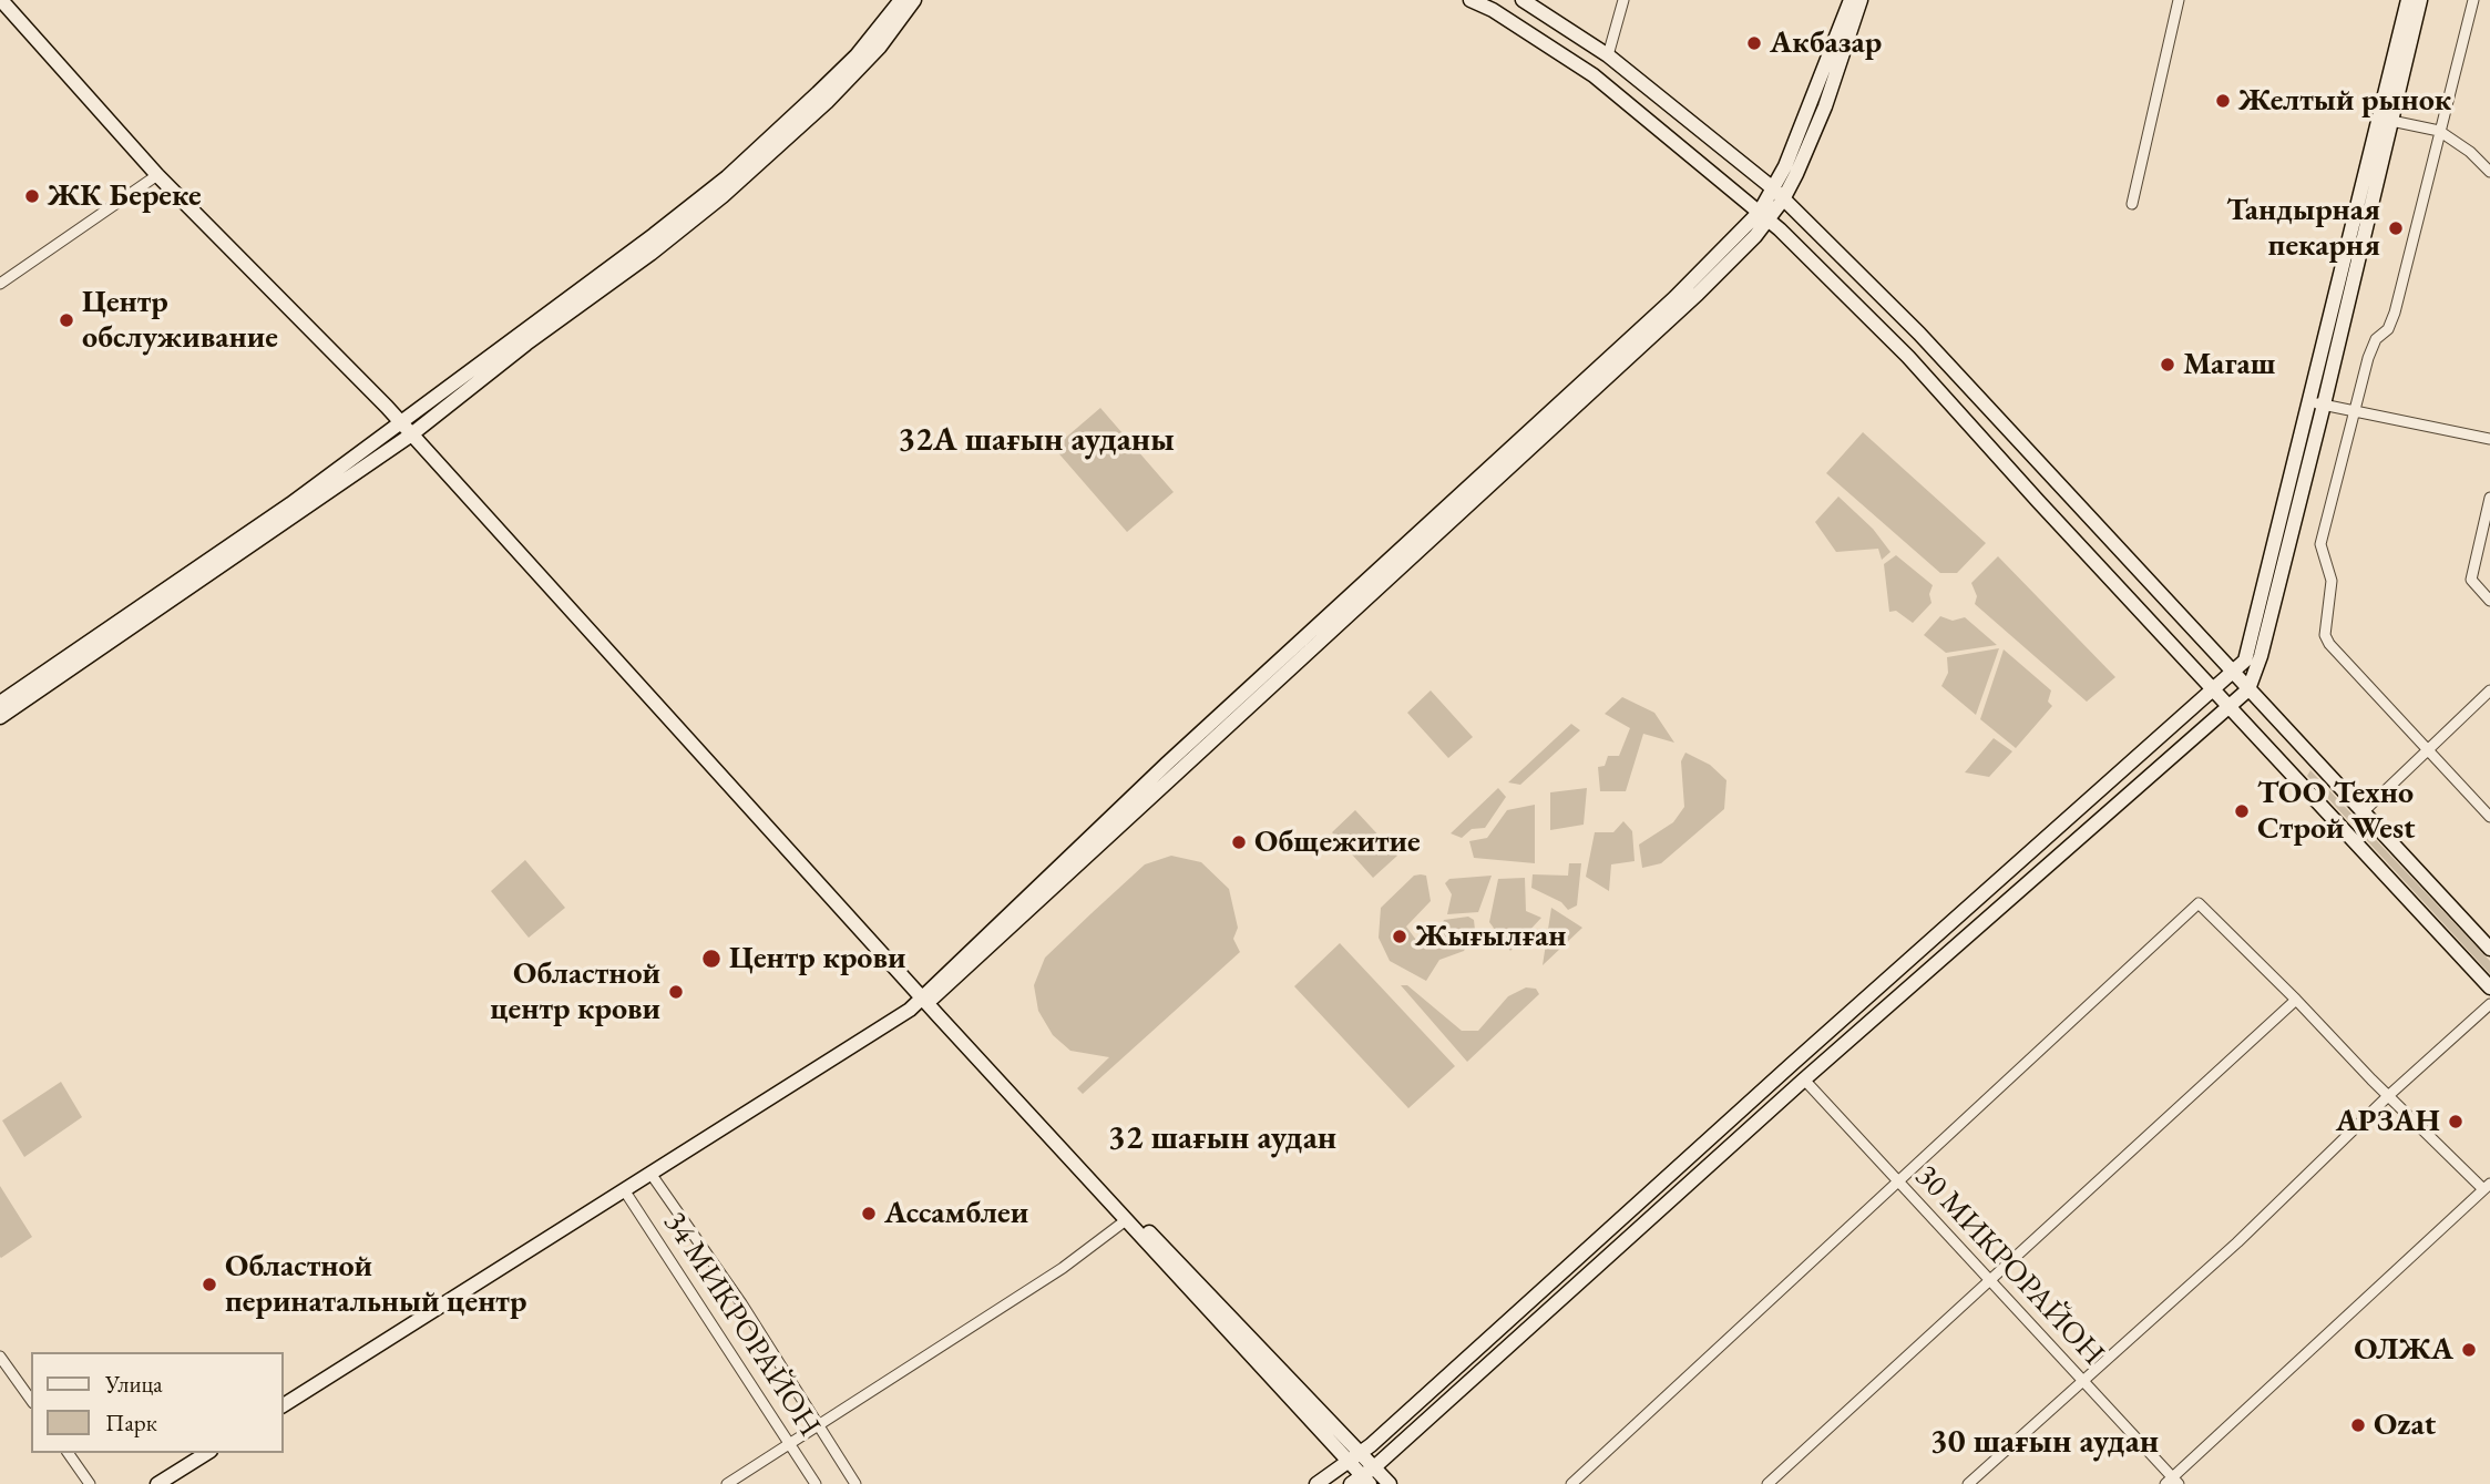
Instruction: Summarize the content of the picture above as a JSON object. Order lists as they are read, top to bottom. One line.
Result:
{"streets":{"street":["30 МИКРОРАЙОН","34 МИКРОРАЙОН"]},"districts":["32А шағын ауданы","32 шағын аудан","30 шағын аудан"],"places":["Акбазар","Желтый рынок","ЖК Береке","Тандырная пекарня","Центр обслуживание","Магаш","ТОО Техно Строй West","Общежитие","Жығылған","Центр крови","Областной центр крови","АРЗАН","Ассамблеи","Областной перинатальный центр","ОЛЖА","Ozat"],"legend":["Улица","Парк"]}
